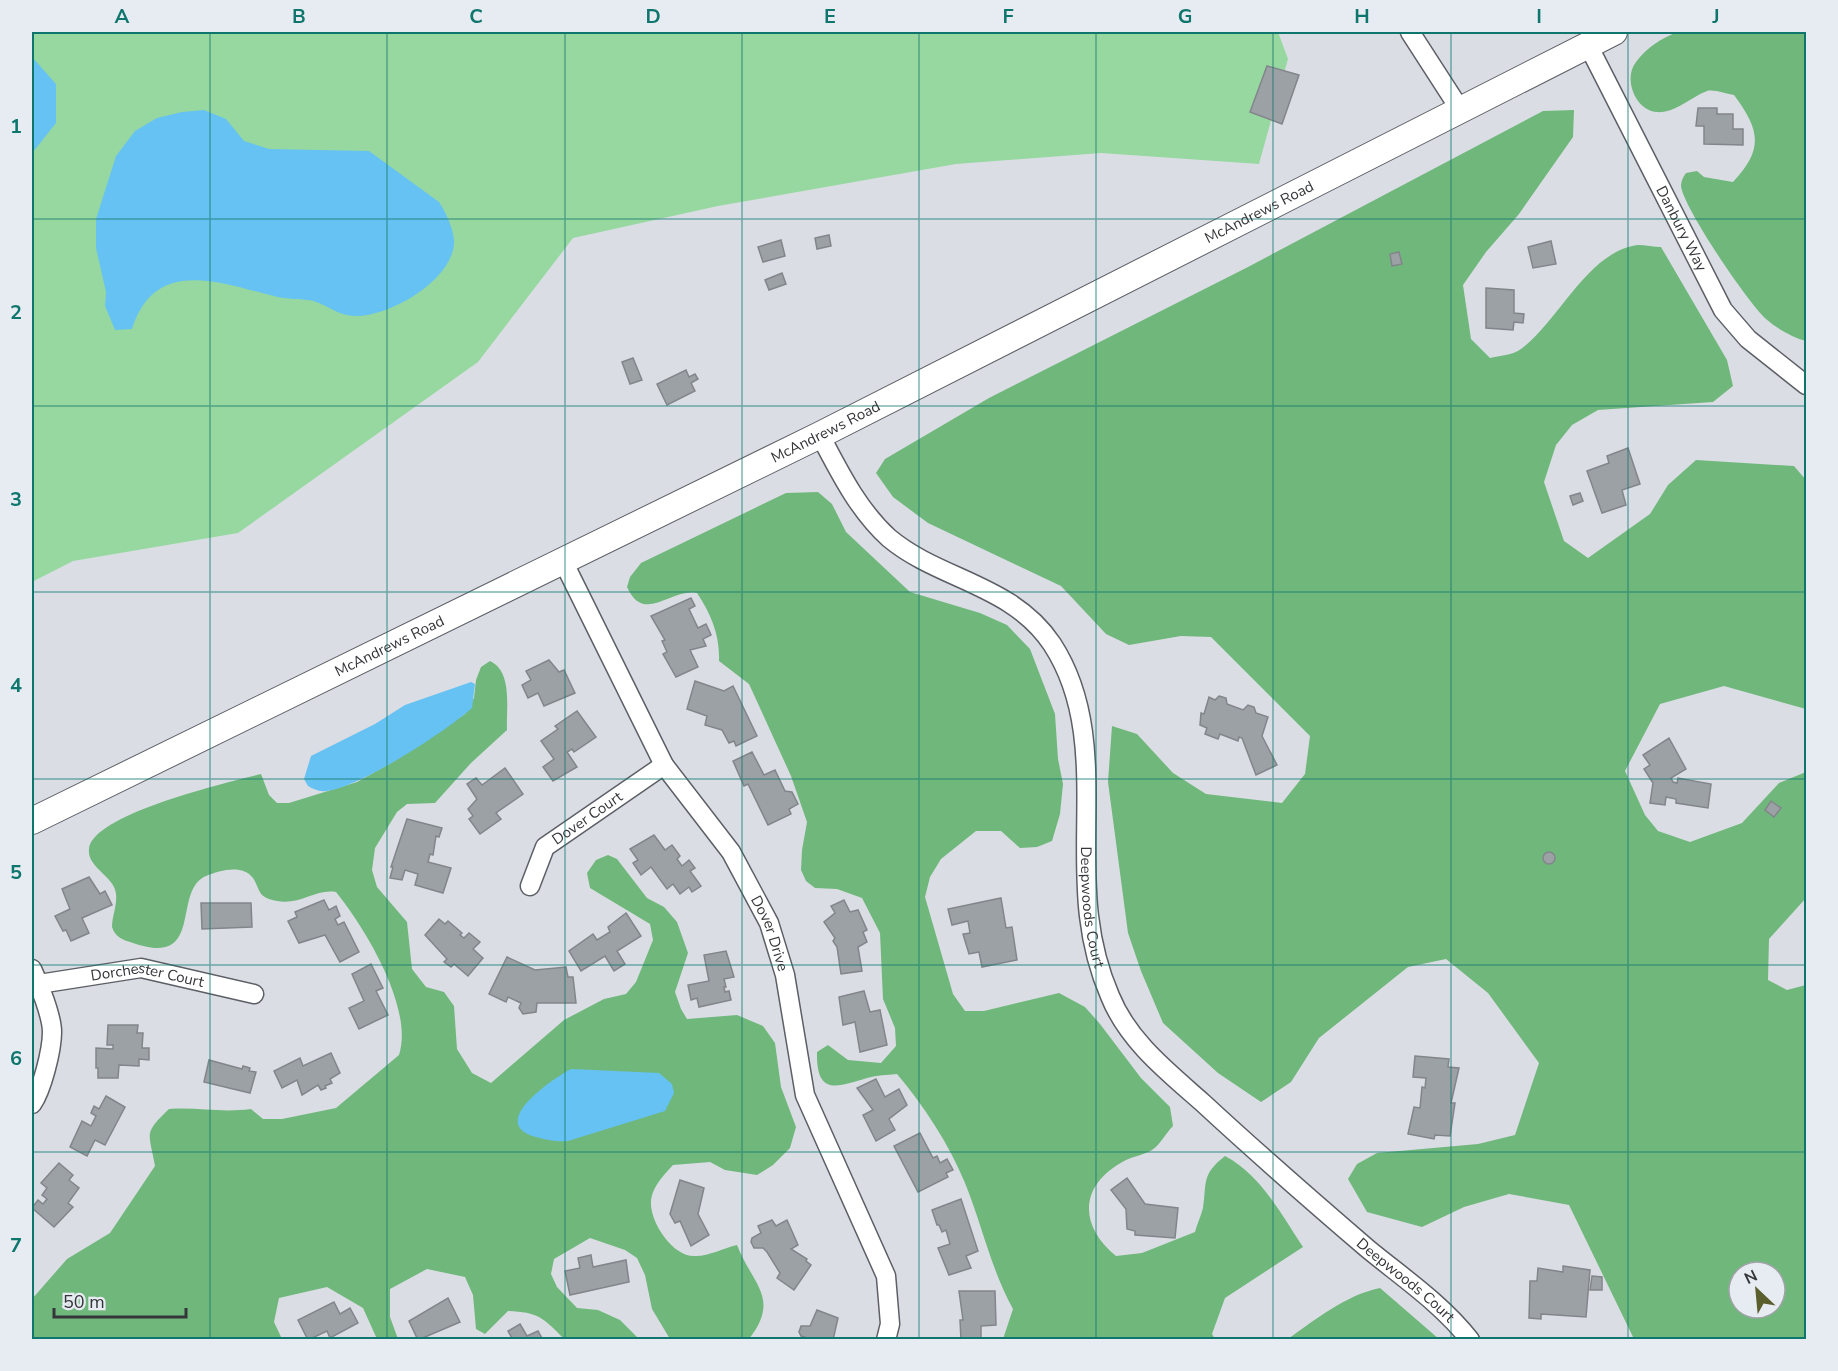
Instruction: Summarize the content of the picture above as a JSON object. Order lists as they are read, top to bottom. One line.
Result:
{"streets":{"main road":["McAndrews Road"],"street":["Danbury Way","Dover Court","Deepwoods Court","Dover Drive","Dorchester Court"]},"crossings":[["McAndrews Road","Danbury Way"],["McAndrews Road","Deepwoods Court"],["McAndrews Road","Dover Drive"],["Dover Court","Dover Drive"]],"scale_bar":"50 m","north":"top left","grid":{"columns":["A","B","C","D","E","F","G","H","I","J"],"rows":["1","2","3","4","5","6","7"]}}
